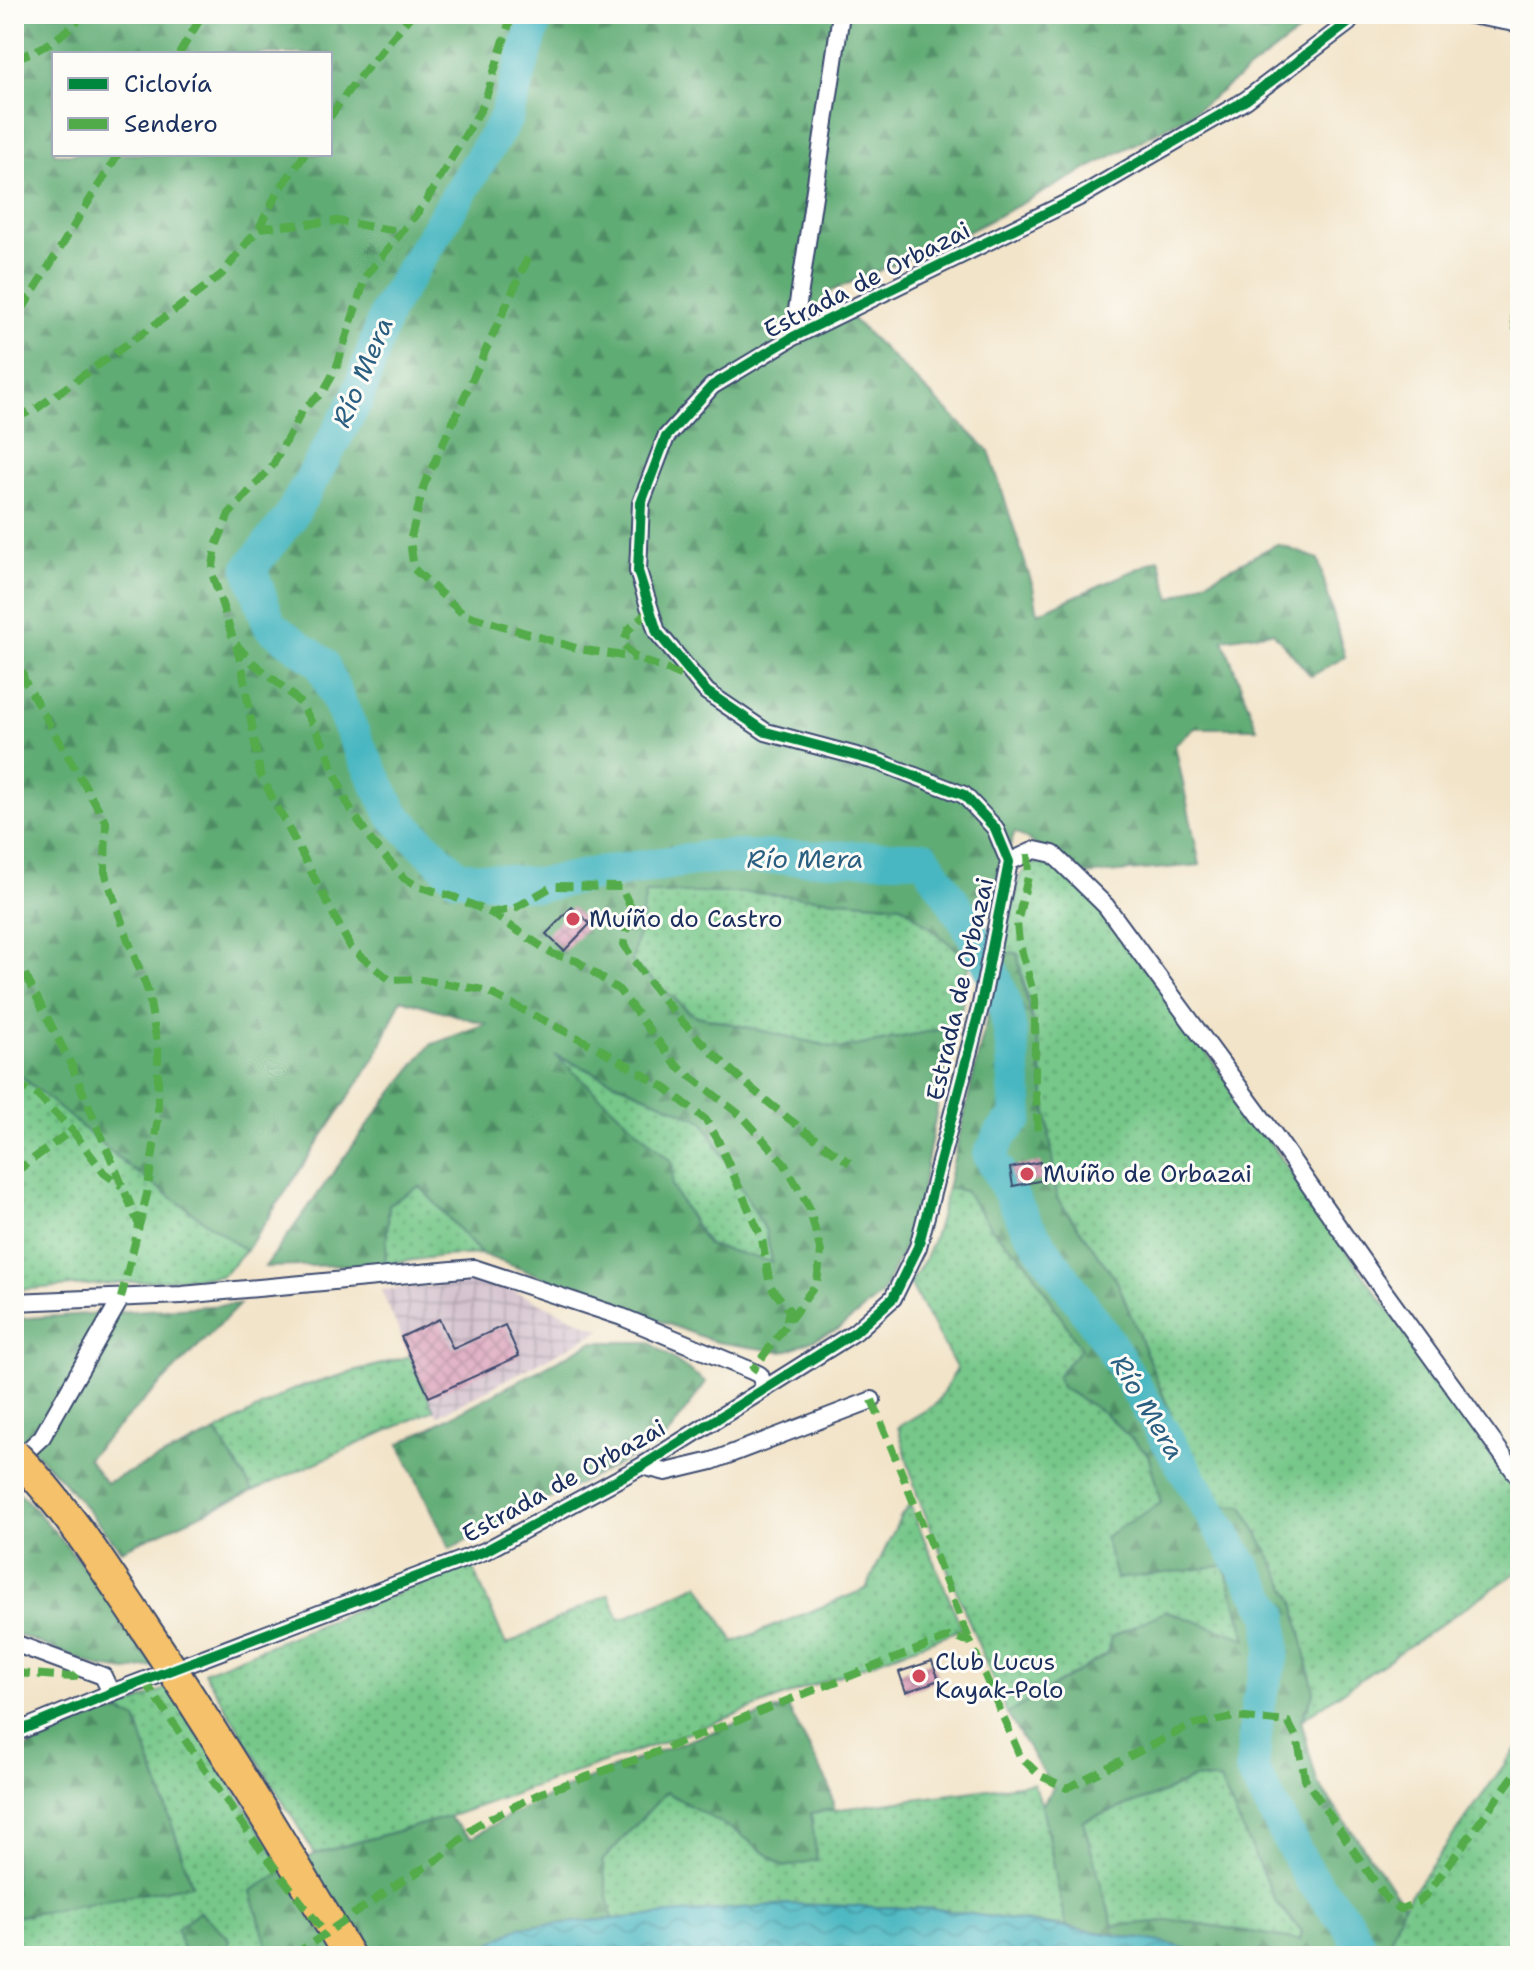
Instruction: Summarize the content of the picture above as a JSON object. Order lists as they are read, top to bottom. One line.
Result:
{"streets":{"street":["Estrada de Orbazai"]},"water":["Río Mera"],"places":["Muíño do Castro","Muíño de Orbazai","Club Lucus Kayak-Polo"],"legend":["Ciclovía","Sendero"]}
